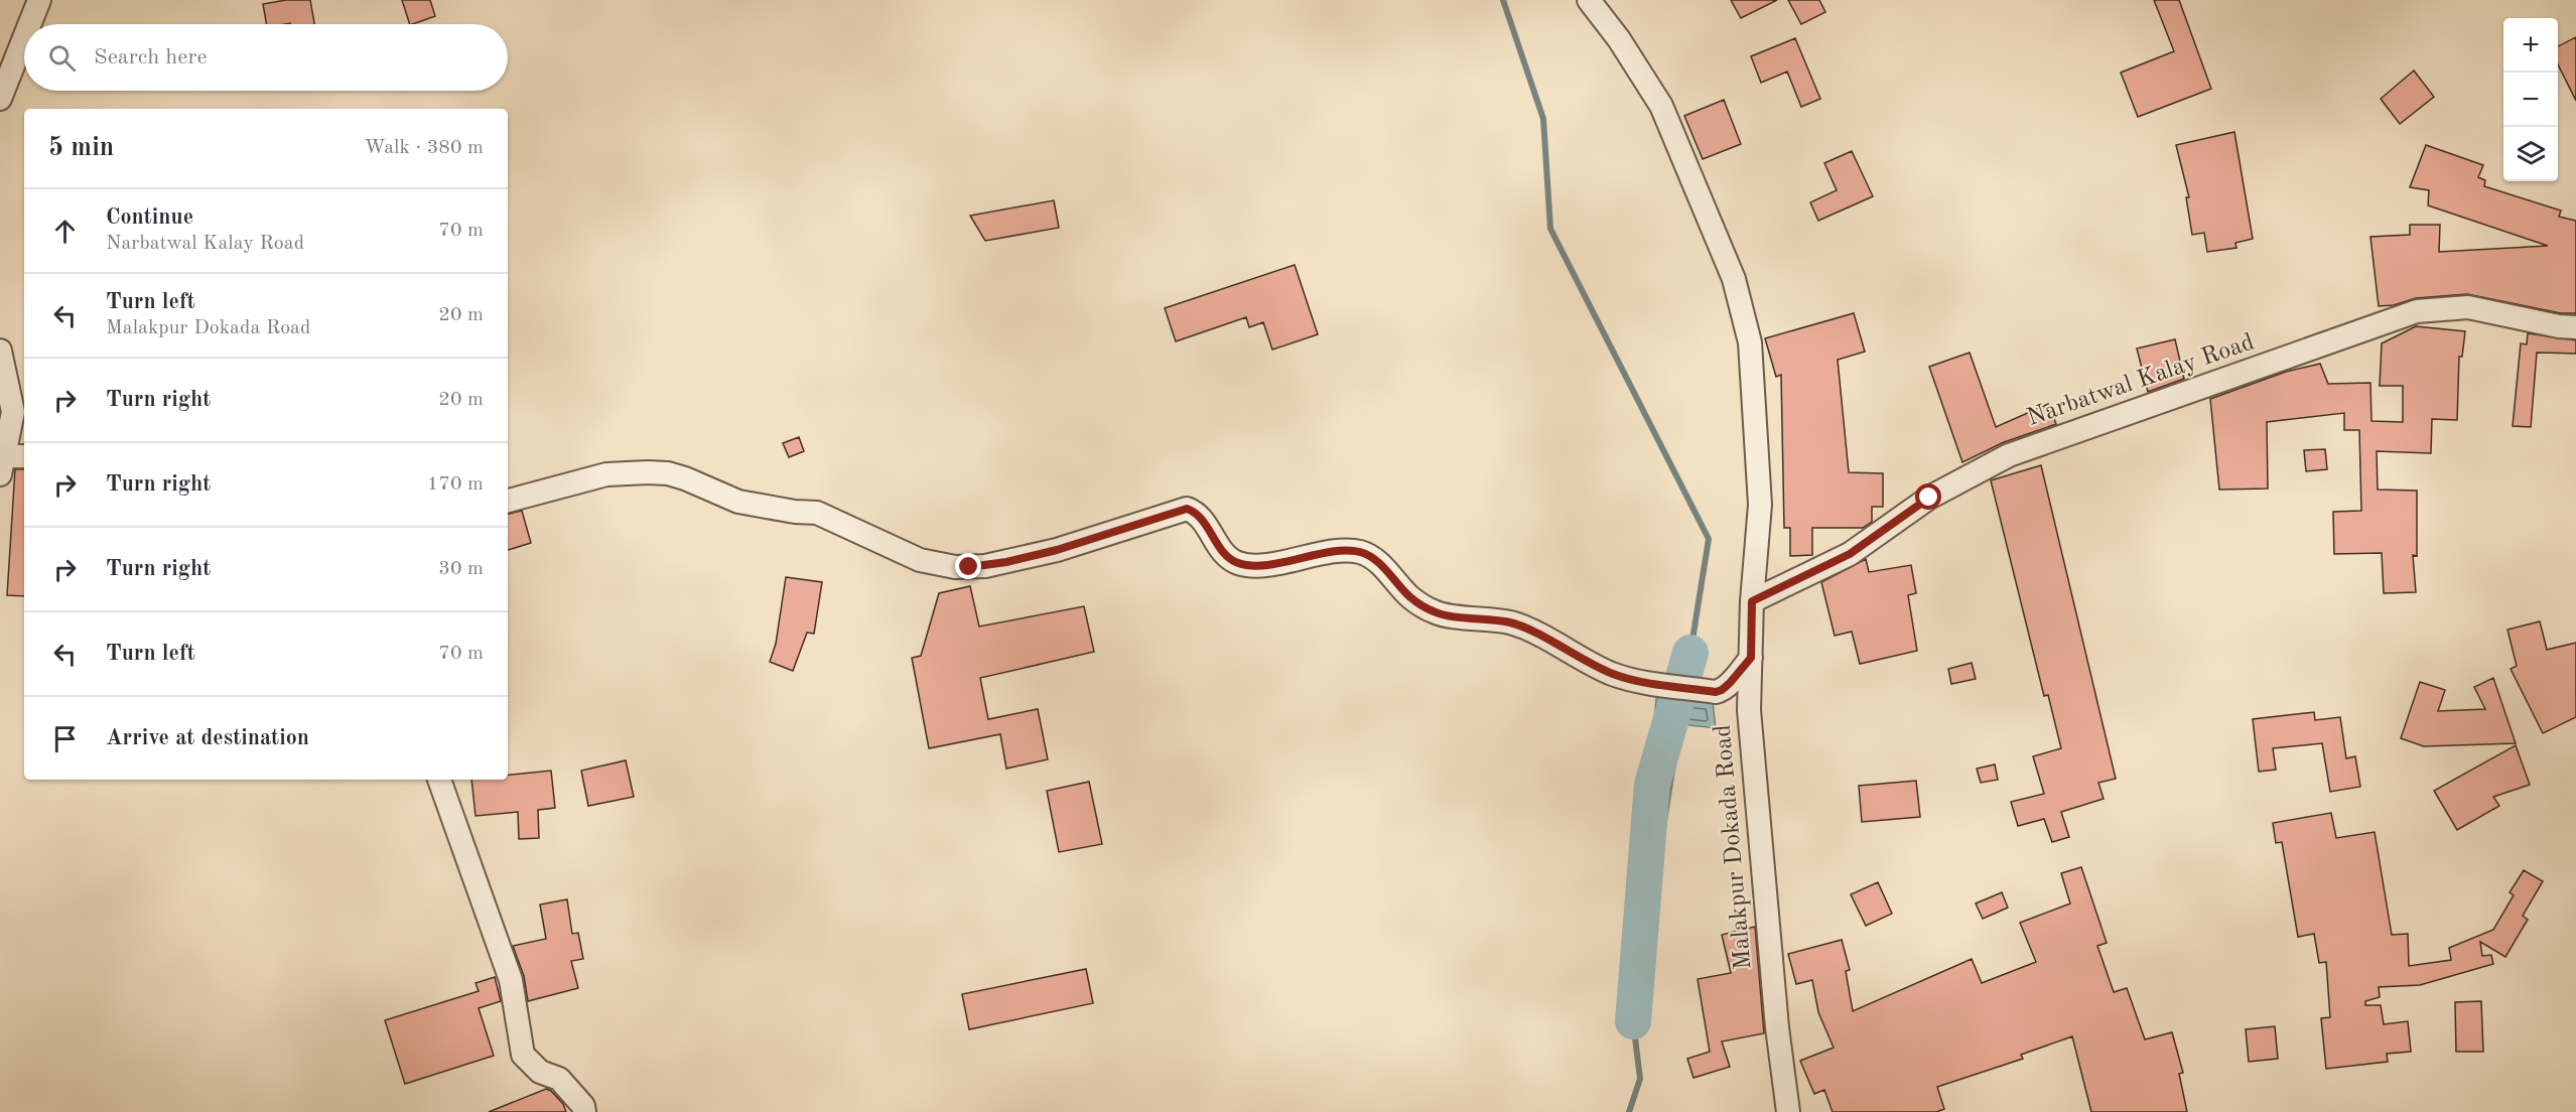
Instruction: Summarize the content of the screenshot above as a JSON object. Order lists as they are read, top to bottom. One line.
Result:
{"streets":{"street":["Narbatwal Kalay Road","Malakpur Dokada Road"]},"crossings":[["Narbatwal Kalay Road","Malakpur Dokada Road"]],"page":{"map_buttons":["+","−"],"search":"Search here","heading":["5 min","Walk · 380 m"],"list":[["Continue","Narbatwal Kalay Road","70 m"],["Turn left","Malakpur Dokada Road","20 m"],["Turn right","20 m"],["Turn right","170 m"],["Turn right","30 m"],["Turn left","70 m"],"Arrive at destination"]}}
